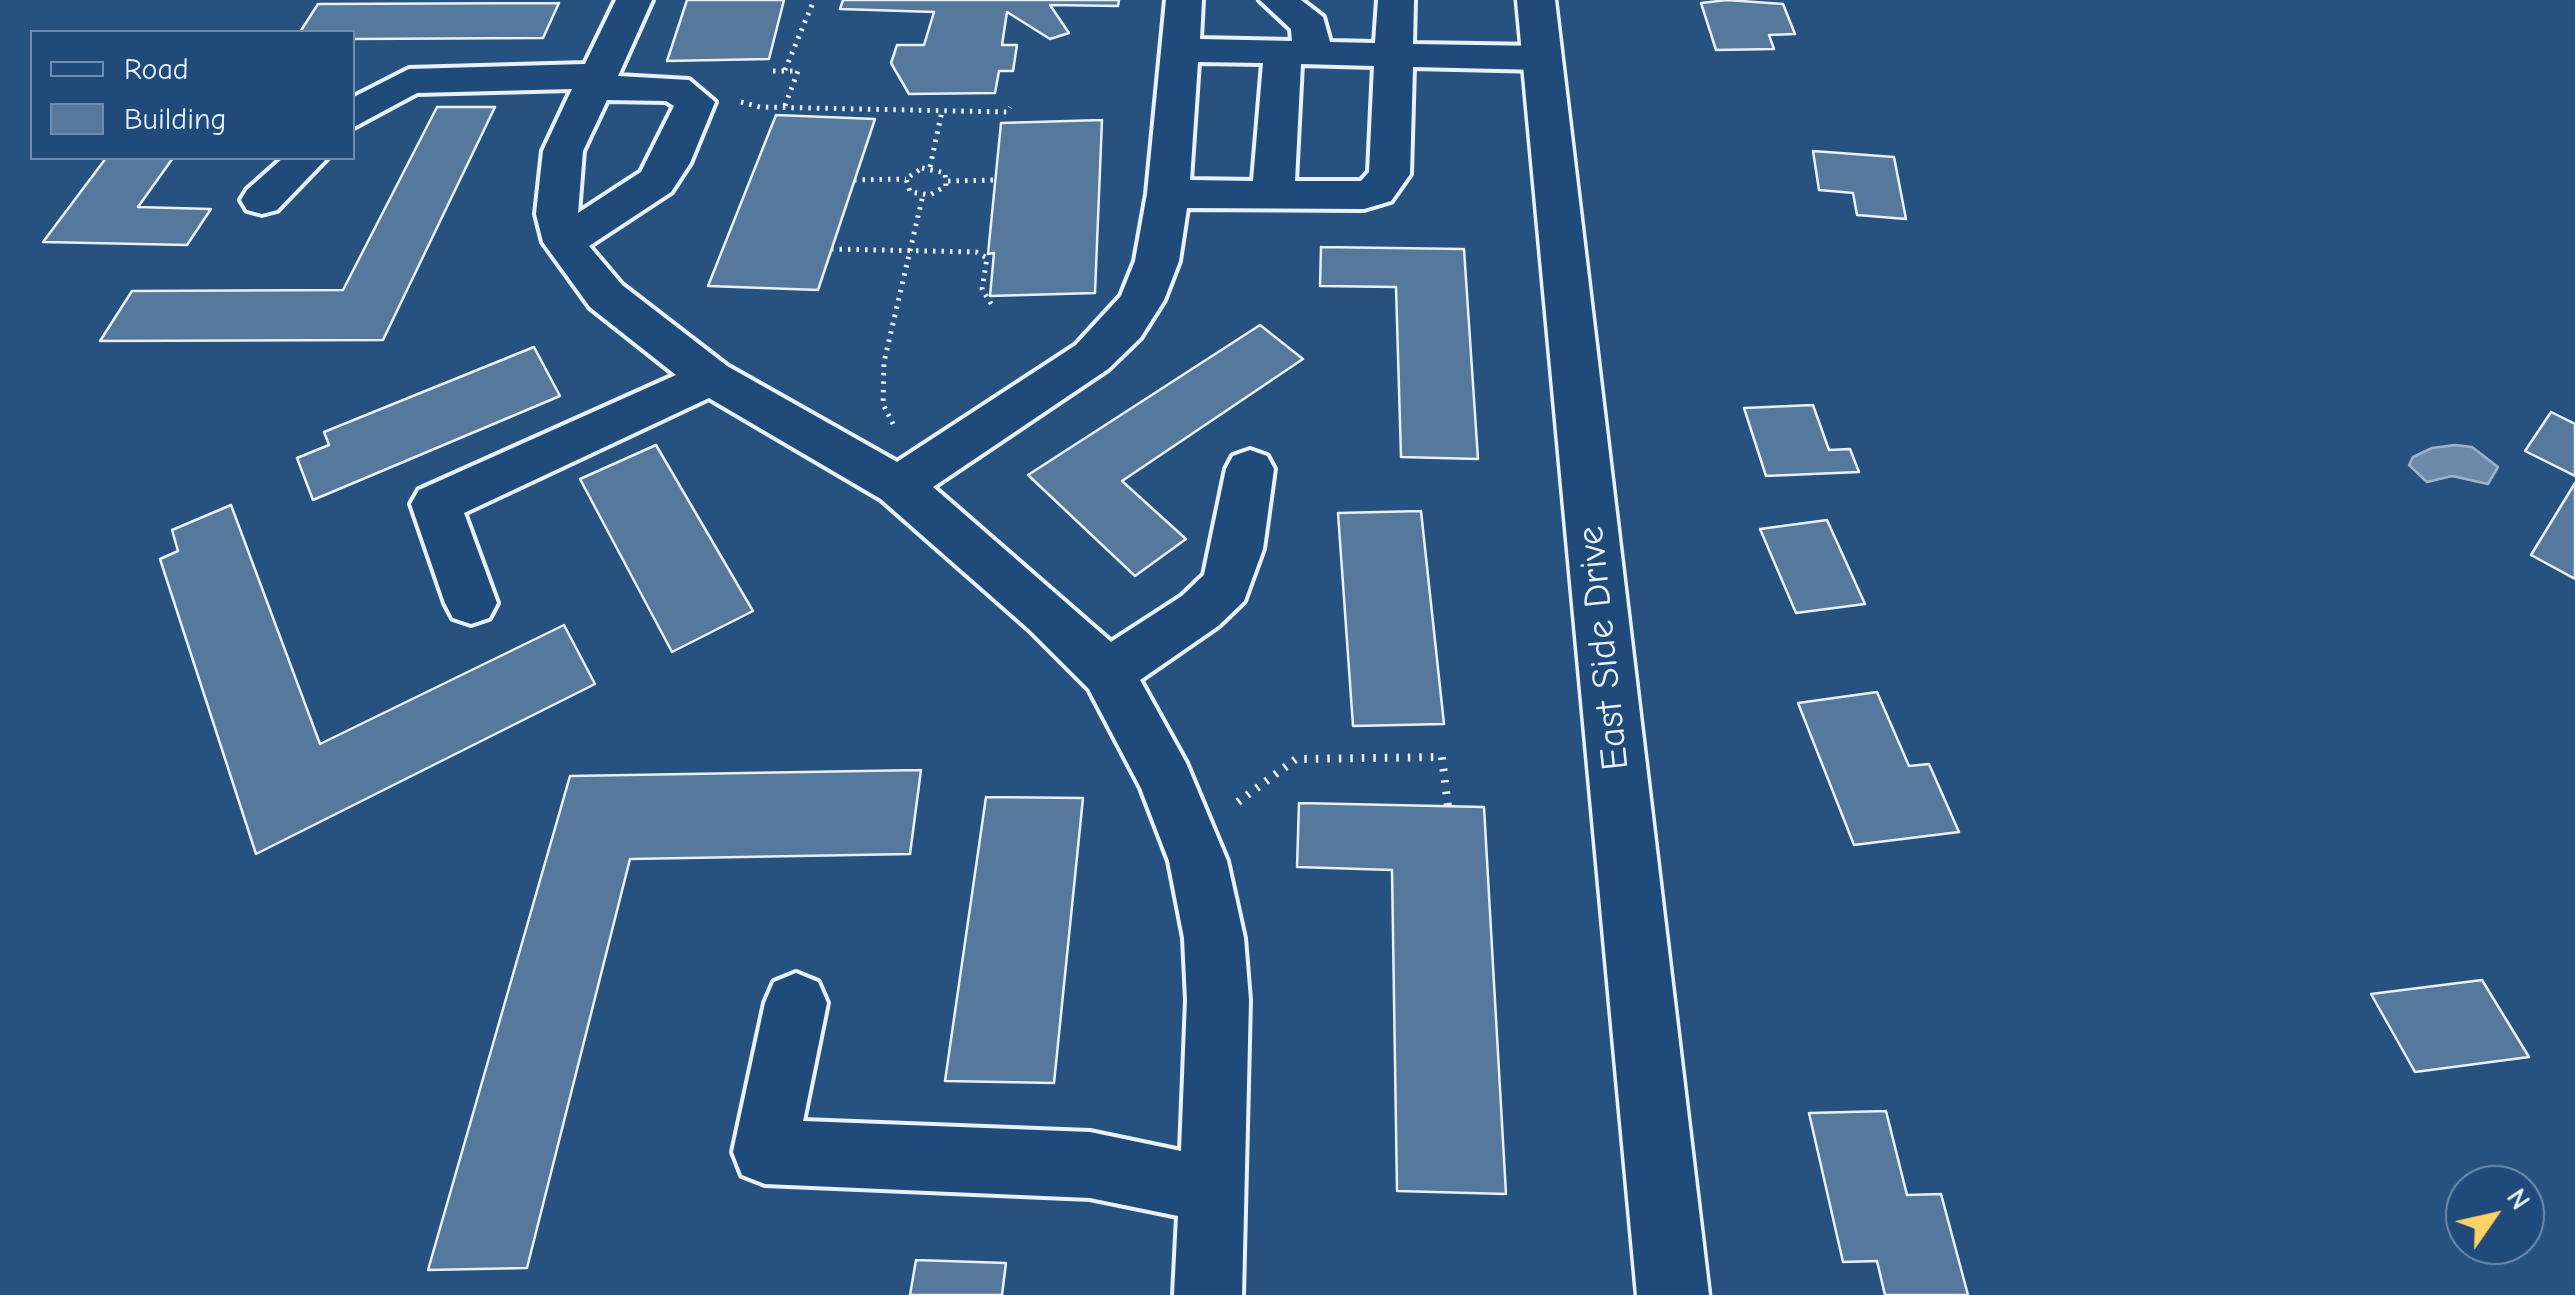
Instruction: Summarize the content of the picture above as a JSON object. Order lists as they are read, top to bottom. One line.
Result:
{"streets":{"main road":["East Side Drive"]},"legend":["Road","Building"],"north":"top right"}
